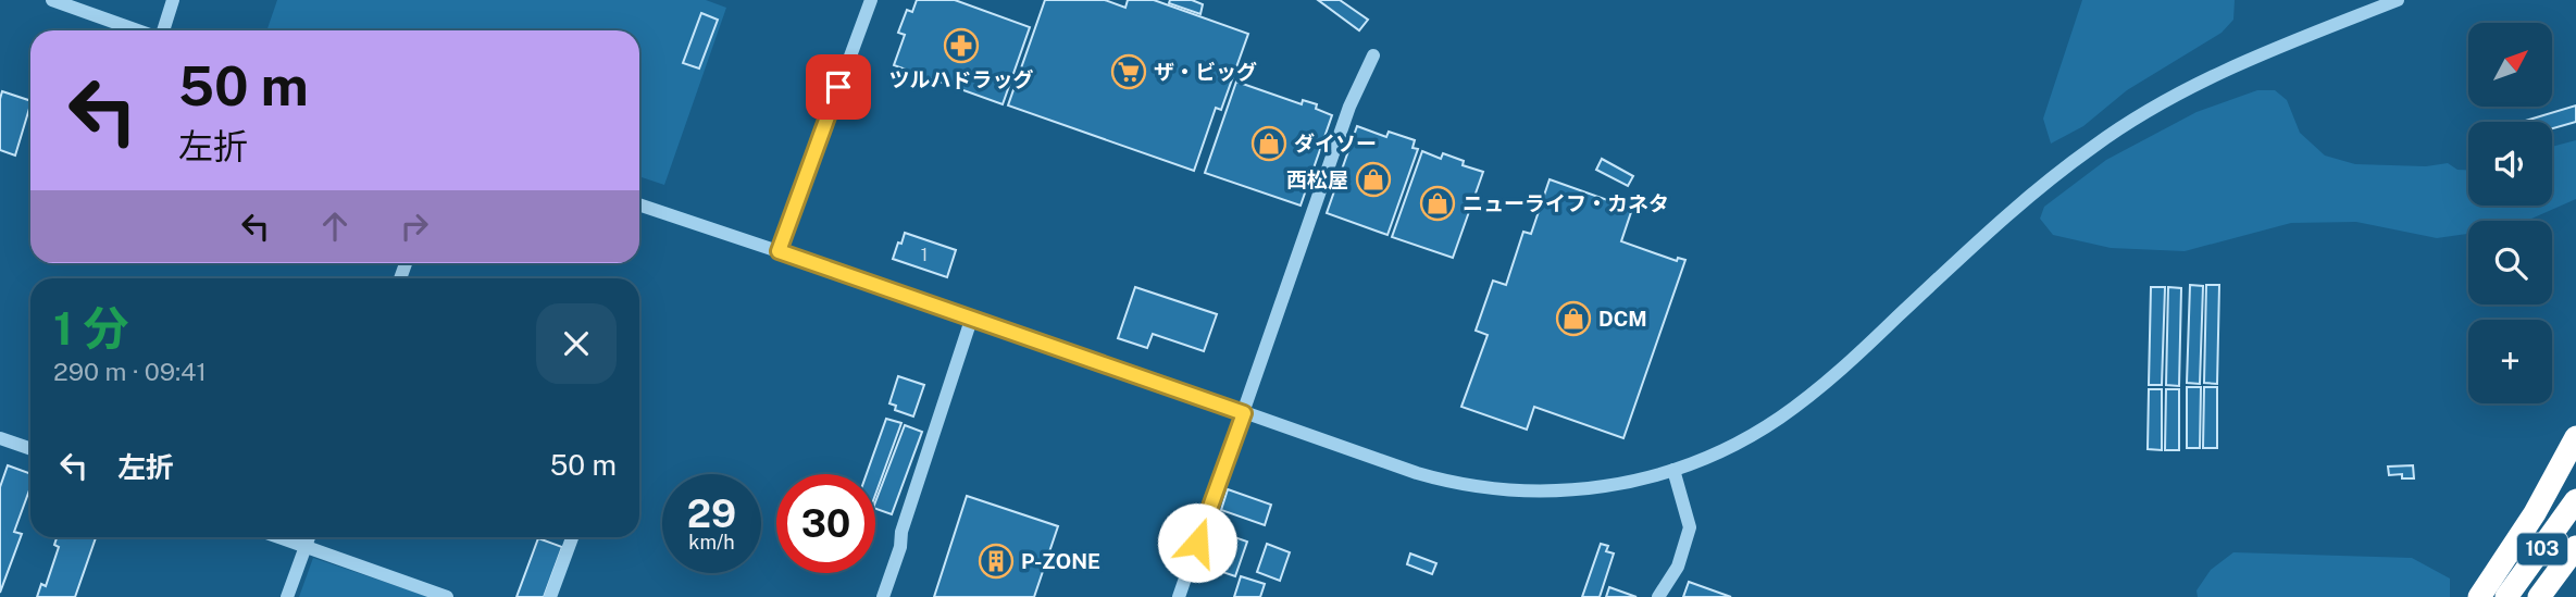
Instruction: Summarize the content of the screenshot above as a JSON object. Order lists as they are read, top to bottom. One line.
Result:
{"streets":{"highway":["103"]},"places":{"pharmacy":["ツルハドラッグ"],"supermarket":["ザ・ビッグ"],"shop":["ダイソー","西松屋","ニューライフ・カネタ","DCM"],"building":["P-ZONE"]},"house_numbers":["1"],"north":"top right","page":{"map_buttons":"+","turn":["50 m","左折"],"heading":["1 分","290 m · 09:41"],"list":[{"name":"左折","value":"50 m"}],"speed":"29 km/h","limit":"30"}}
